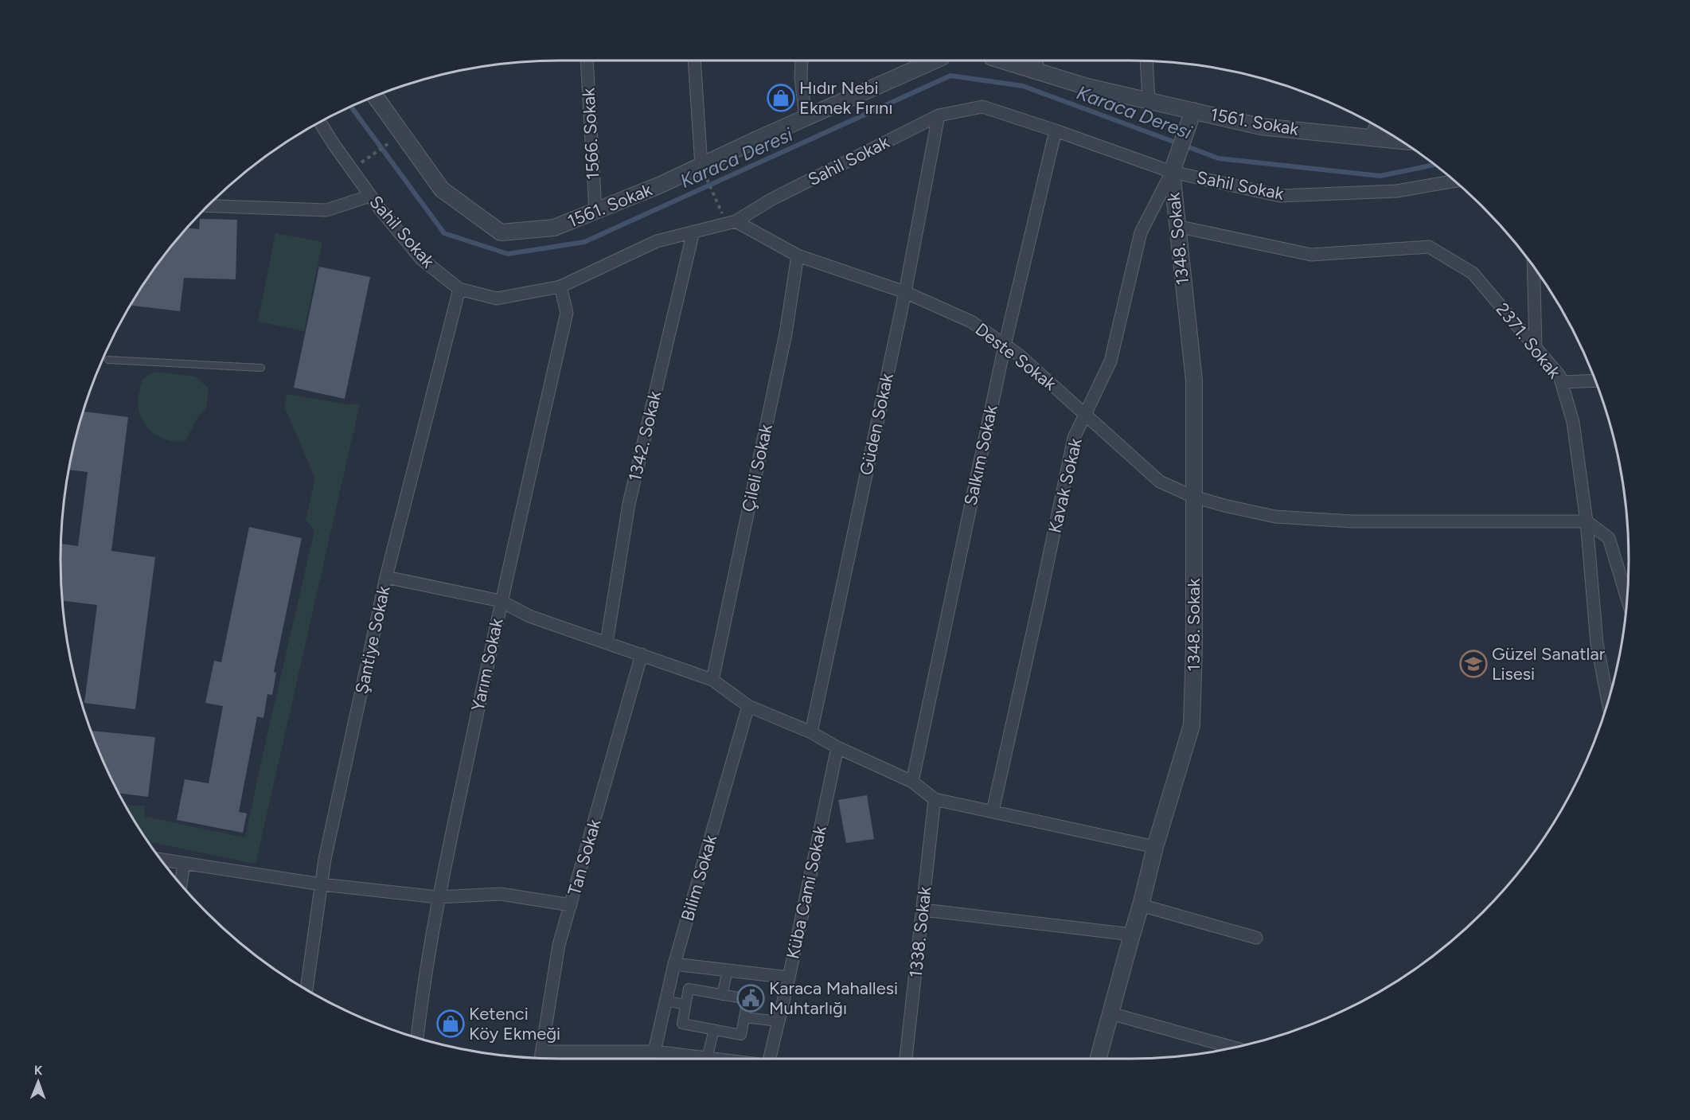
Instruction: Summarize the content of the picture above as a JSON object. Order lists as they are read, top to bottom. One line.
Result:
{"streets":{"street":["1561. Sokak","1566. Sokak","Sahil Sokak","1348. Sokak","2371. Sokak","Deste Sokak","Güden Sokak","1342. Sokak","Salkım Sokak","Çileli Sokak","Kavak Sokak","Şantiye Sokak","Yarım Sokak","Tan Sokak","Bilim Sokak","Küba Cami Sokak","1338. Sokak"]},"crossings":[["1561. Sokak","1566. Sokak"],["Sahil Sokak","1348. Sokak"],["Sahil Sokak","Deste Sokak"],["Sahil Sokak","Güden Sokak"],["Sahil Sokak","1342. Sokak"],["Sahil Sokak","Salkım Sokak"],["Sahil Sokak","Kavak Sokak"],["Sahil Sokak","Şantiye Sokak"],["Sahil Sokak","Yarım Sokak"],["1348. Sokak","2371. Sokak"],["1348. Sokak","Deste Sokak"],["1348. Sokak","Kavak Sokak"],["2371. Sokak","Deste Sokak"],["Deste Sokak","Güden Sokak"],["Deste Sokak","Salkım Sokak"],["Deste Sokak","Çileli Sokak"],["Deste Sokak","Kavak Sokak"]],"water":["Karaca Deresi"],"places":{"shop":["Hıdır Nebi Ekmek Fırını","Ketenci Köy Ekmeği"],"school or university":["Güzel Sanatlar Lisesi"],"public building":["Karaca Mahallesi Muhtarlığı"]},"north":"top"}
